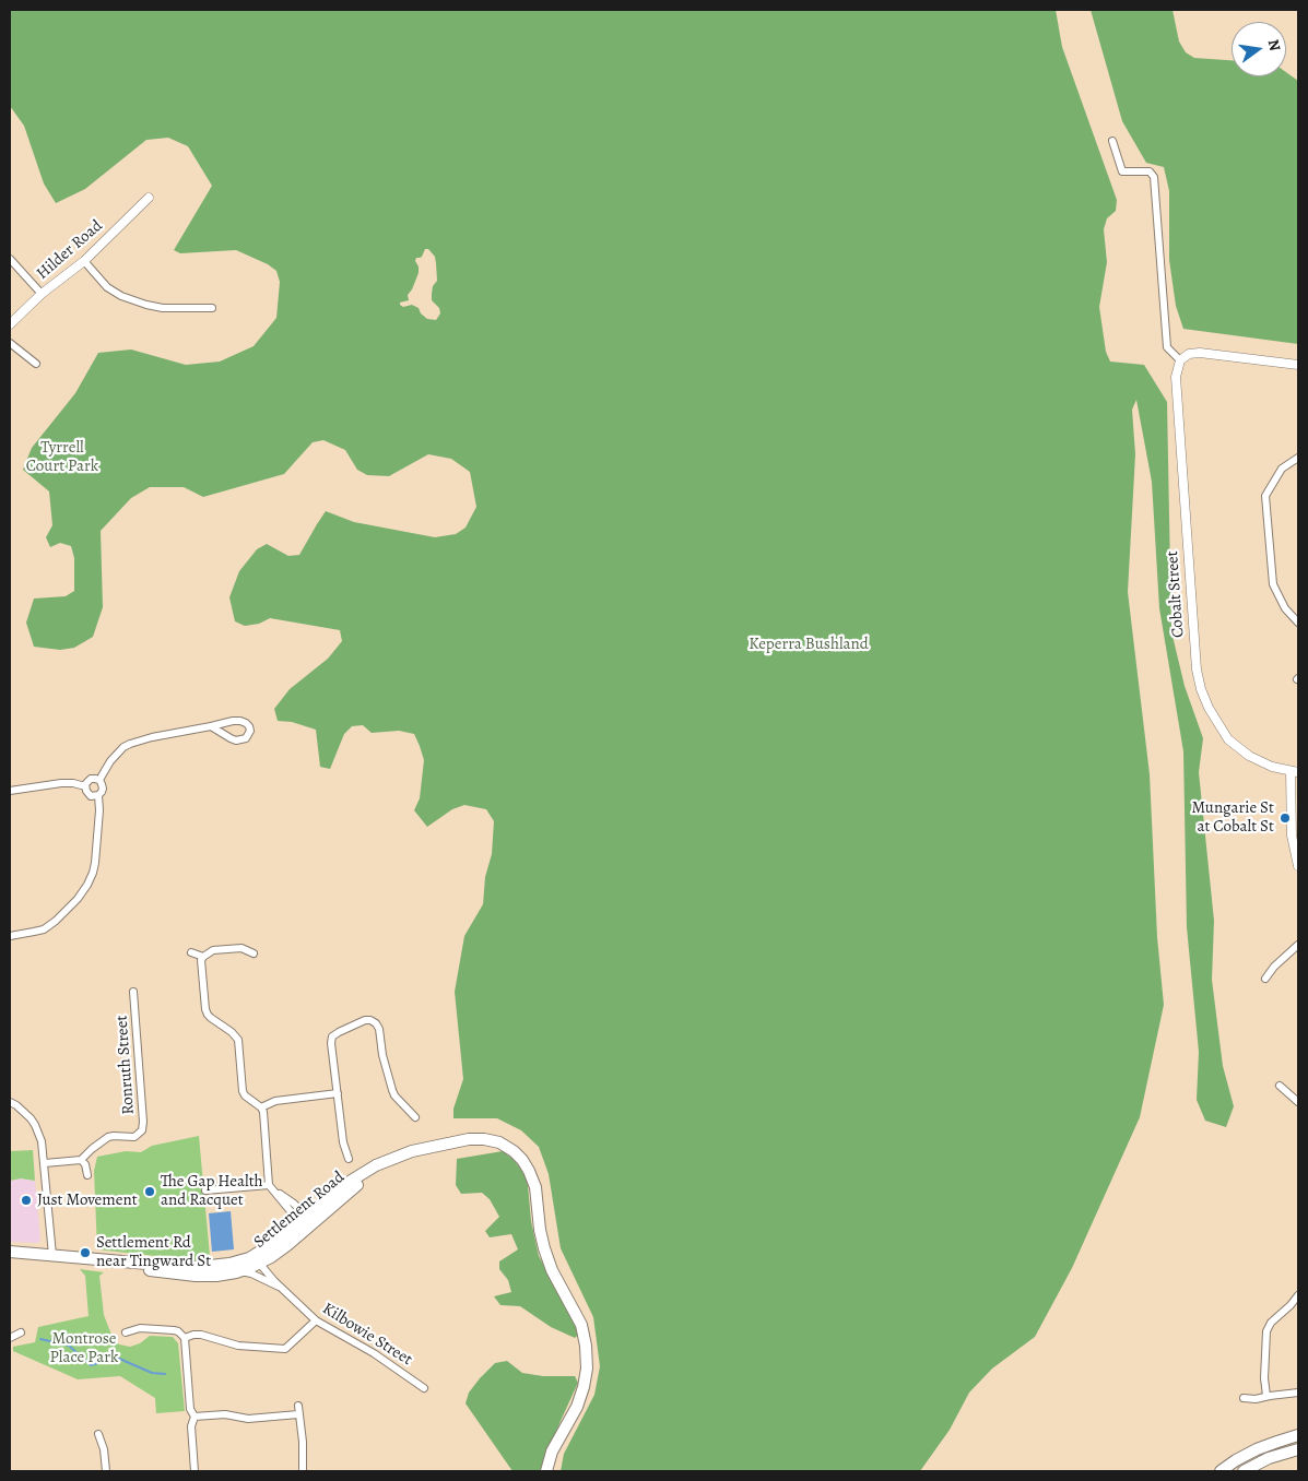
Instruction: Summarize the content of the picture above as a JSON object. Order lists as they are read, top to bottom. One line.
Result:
{"streets":{"main road":["Settlement Road"],"street":["Hilder Road","Cobalt Street","Ronruth Street","Kilbowie Street"]},"crossings":[["Settlement Road","Kilbowie Street"]],"parks":["Tyrrell Court Park","Keperra Bushland","Montrose Place Park"],"places":["Mungarie St at Cobalt St","The Gap Health and Racquet","Just Movement","Settlement Rd near Tingward St"],"north":"right"}
